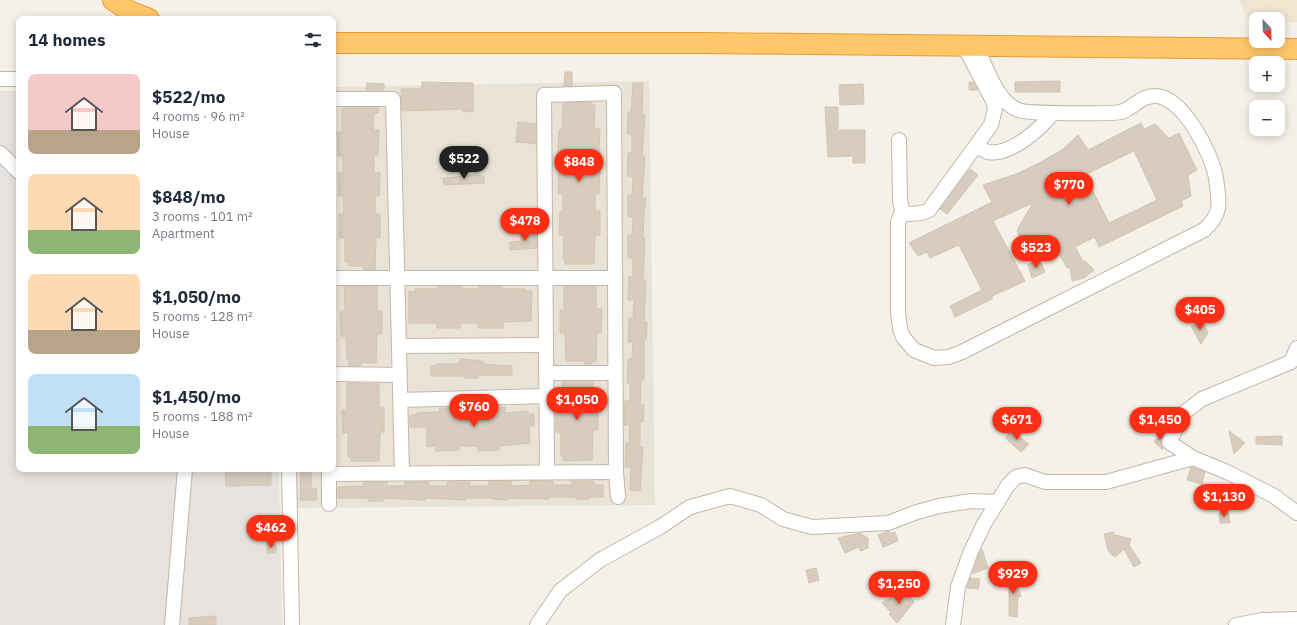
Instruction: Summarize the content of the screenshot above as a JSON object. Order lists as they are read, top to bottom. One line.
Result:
{"north":"bottom","page":{"map_buttons":["+","−"],"heading":"14 homes","list":[{"name":"$522/mo","note":"4 rooms · 96 m² · House"},{"name":"$848/mo","note":"3 rooms · 101 m² · Apartment"},{"name":"$1,050/mo","note":"5 rooms · 128 m² · House"},{"name":"$1,450/mo","note":"5 rooms · 188 m² · House"}],"price":["$522","$848","$770","$478","$523","$405","$1,050","$760","$671","$1,450","$1,130","$462","$929","$1,250"]}}
